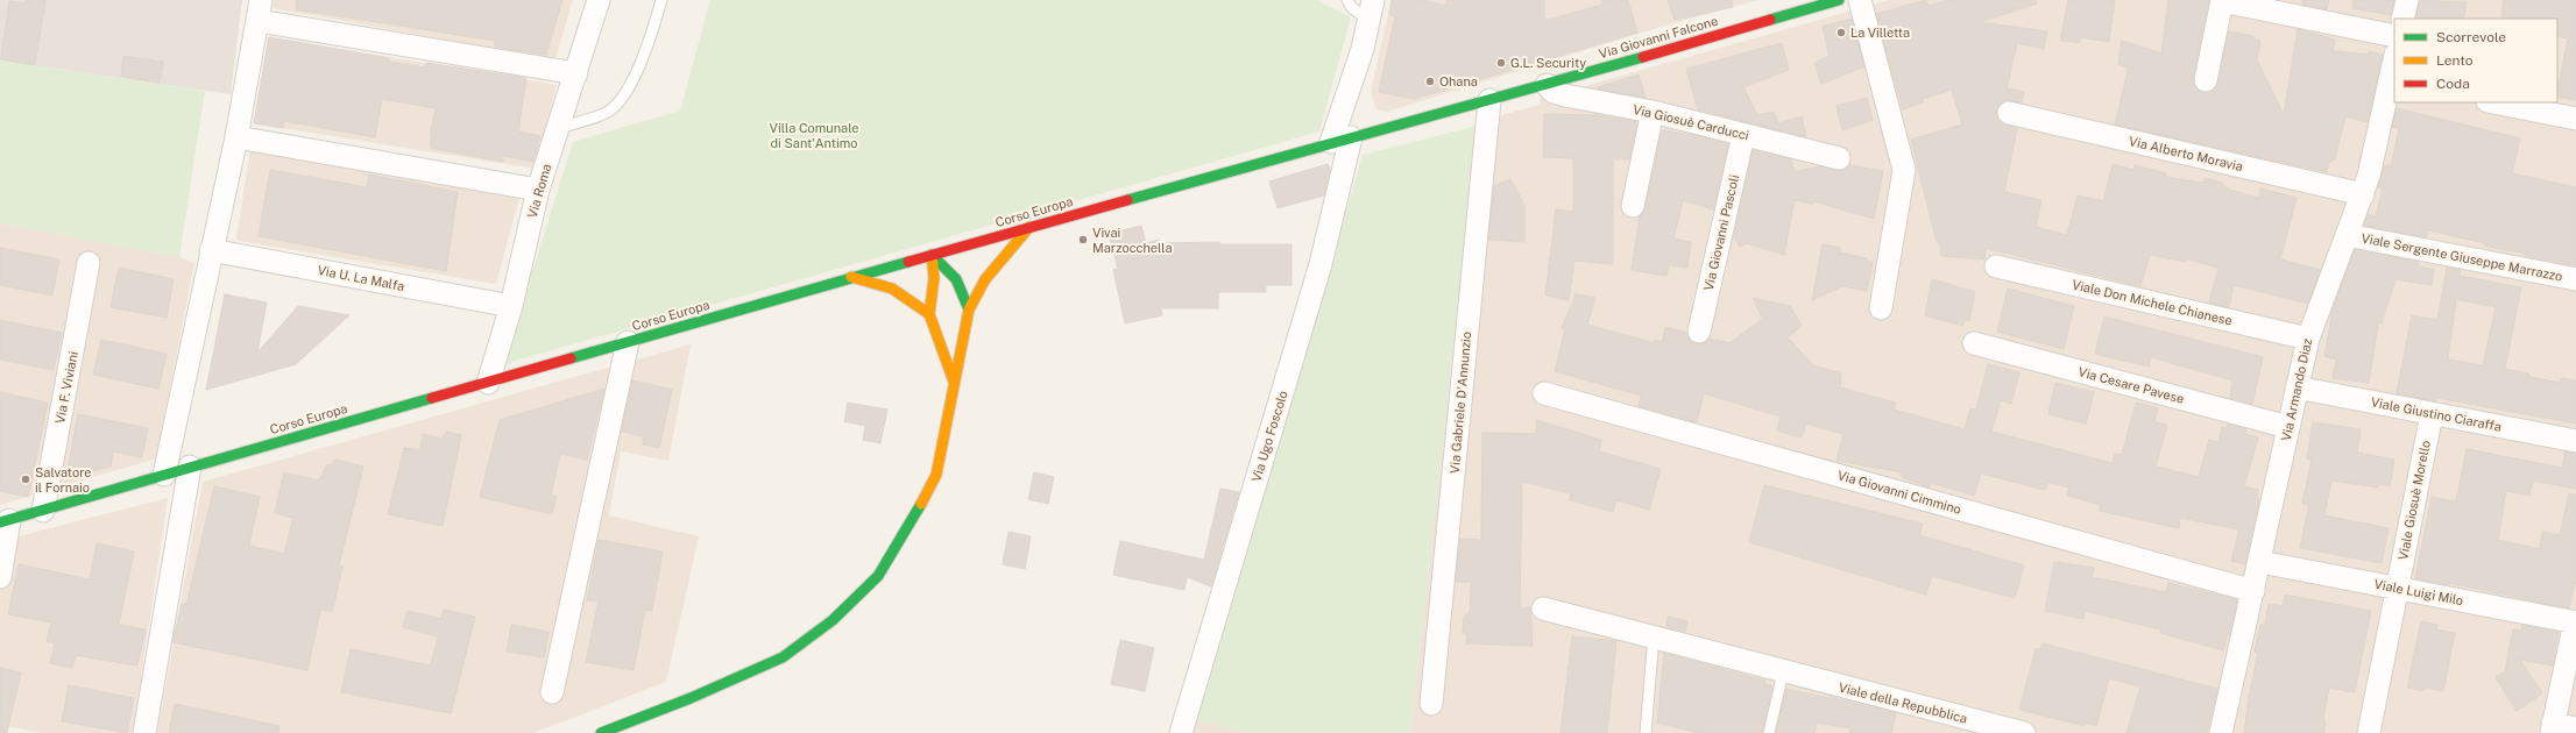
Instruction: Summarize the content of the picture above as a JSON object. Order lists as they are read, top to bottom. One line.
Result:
{"streets":{"main road":["Via Giovanni Falcone","Corso Europa"],"street":["Via Giosuè Carducci","Via Alberto Moravia","Via Roma","Via Giovanni Pascoli","Viale Sergente Giuseppe Marrazzo","Via U. La Malfa","Viale Don Michele Chianese","Via Cesare Pavese","Via F. Viviani","Via Armando Diaz","Via Gabriele D'Annunzio","Viale Giustino Ciaraffa","Via Ugo Foscolo","Via Giovanni Cimmino","Viale Giosuè Morello","Viale Luigi Milo","Viale della Repubblica"]},"crossings":[["Via Giovanni Falcone","Via Giosuè Carducci"],["Via Giovanni Falcone","Corso Europa"],["Via Giovanni Falcone","Via Gabriele D'Annunzio"],["Via Giovanni Falcone","Via Ugo Foscolo"],["Via Giosuè Carducci","Via Giovanni Pascoli"],["Via Alberto Moravia","Via Armando Diaz"],["Via Roma","Corso Europa"],["Via Roma","Via U. La Malfa"],["Corso Europa","Via F. Viviani"],["Corso Europa","Via Ugo Foscolo"],["Viale Sergente Giuseppe Marrazzo","Via Armando Diaz"],["Viale Don Michele Chianese","Via Armando Diaz"],["Via Cesare Pavese","Via Armando Diaz"],["Via Armando Diaz","Viale Giustino Ciaraffa"],["Via Armando Diaz","Via Giovanni Cimmino"],["Via Armando Diaz","Viale Luigi Milo"],["Viale Giustino Ciaraffa","Viale Giosuè Morello"],["Viale Giosuè Morello","Viale Luigi Milo"]],"parks":["Villa Comunale di Sant'Antimo"],"places":["La Villetta","G.L. Security","Ohana","Vivai Marzocchella","Salvatore il Fornaio"],"legend":["Scorrevole","Lento","Coda"]}
